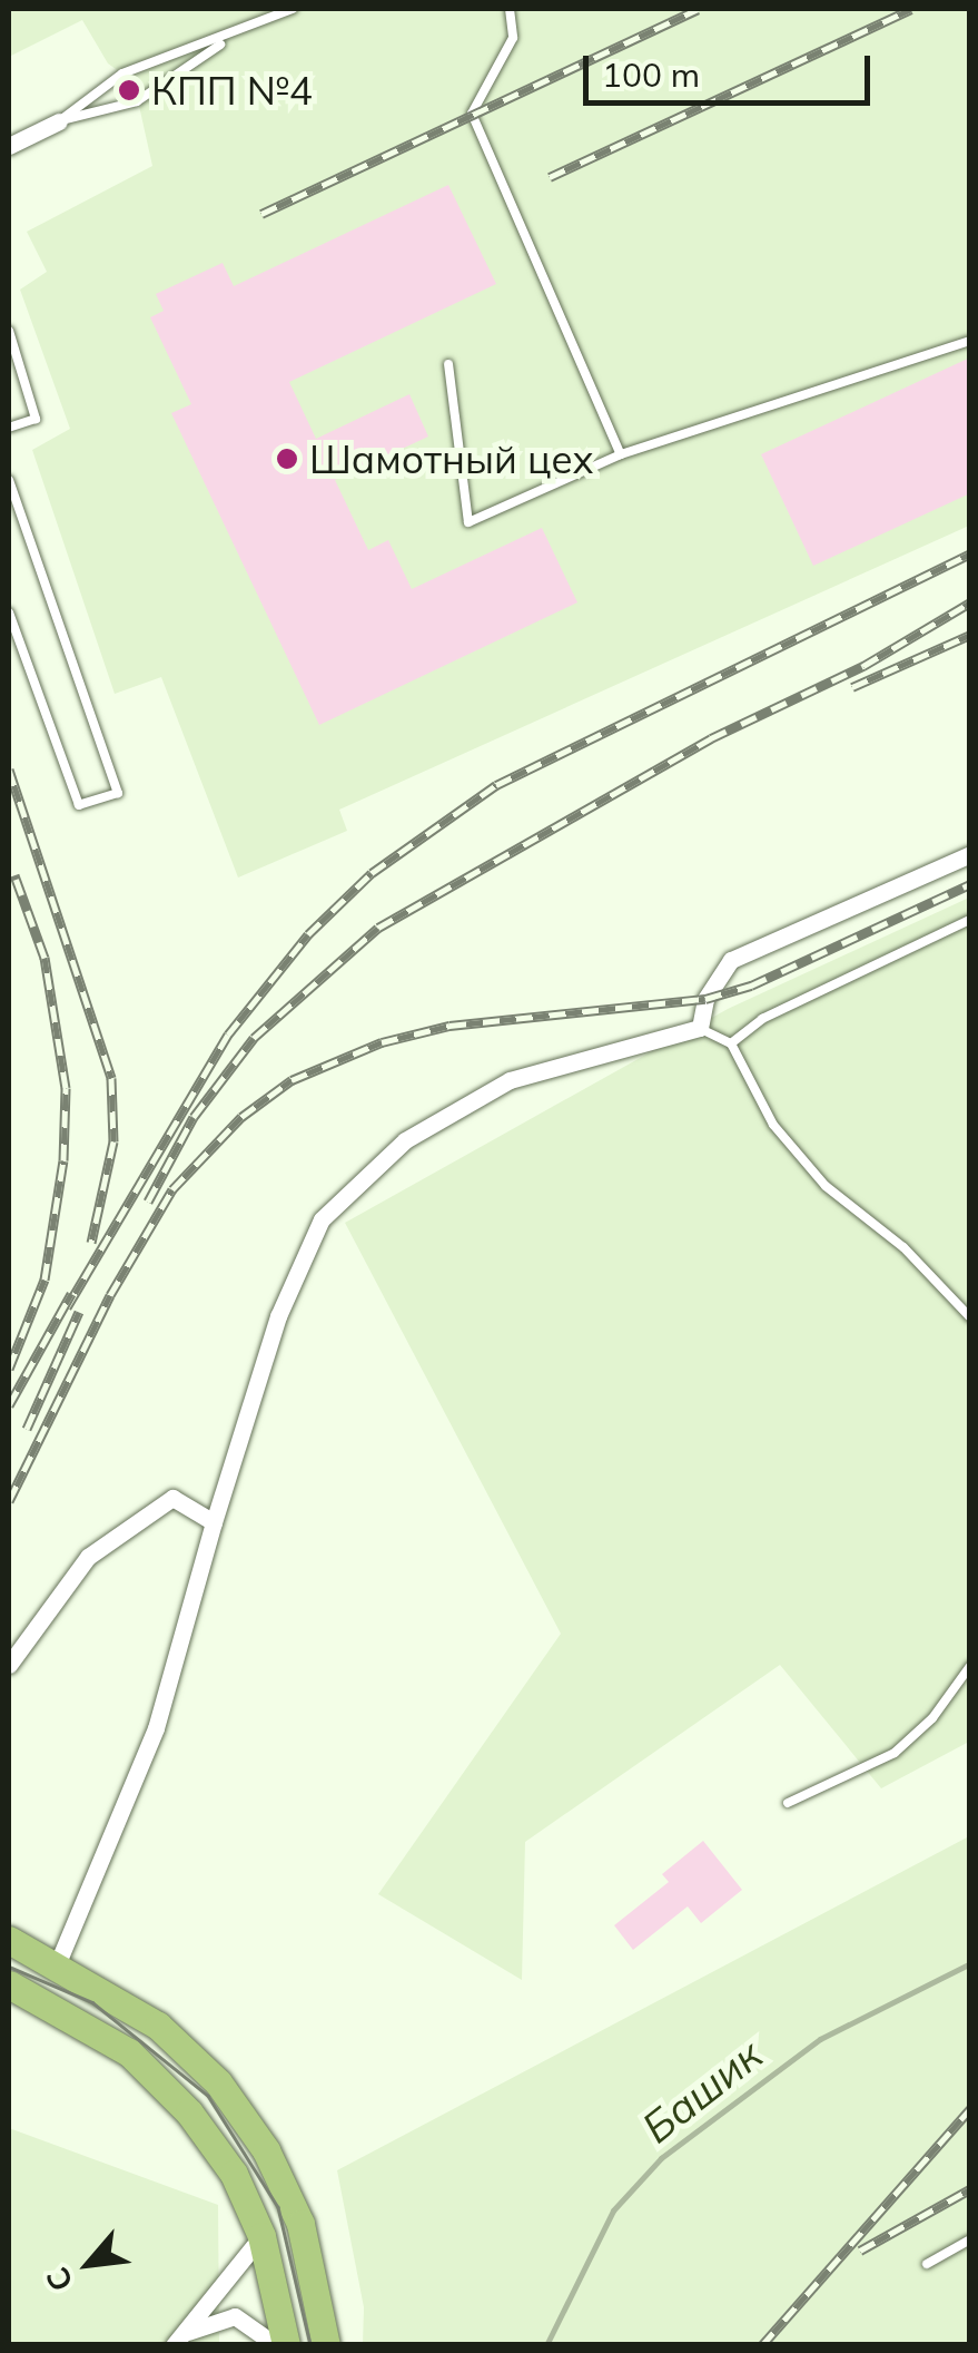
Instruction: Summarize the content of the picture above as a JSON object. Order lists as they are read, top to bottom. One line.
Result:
{"water":["Башик"],"places":["КПП №4","Шамотный цех"],"scale_bar":"100 m","north":"bottom left"}
